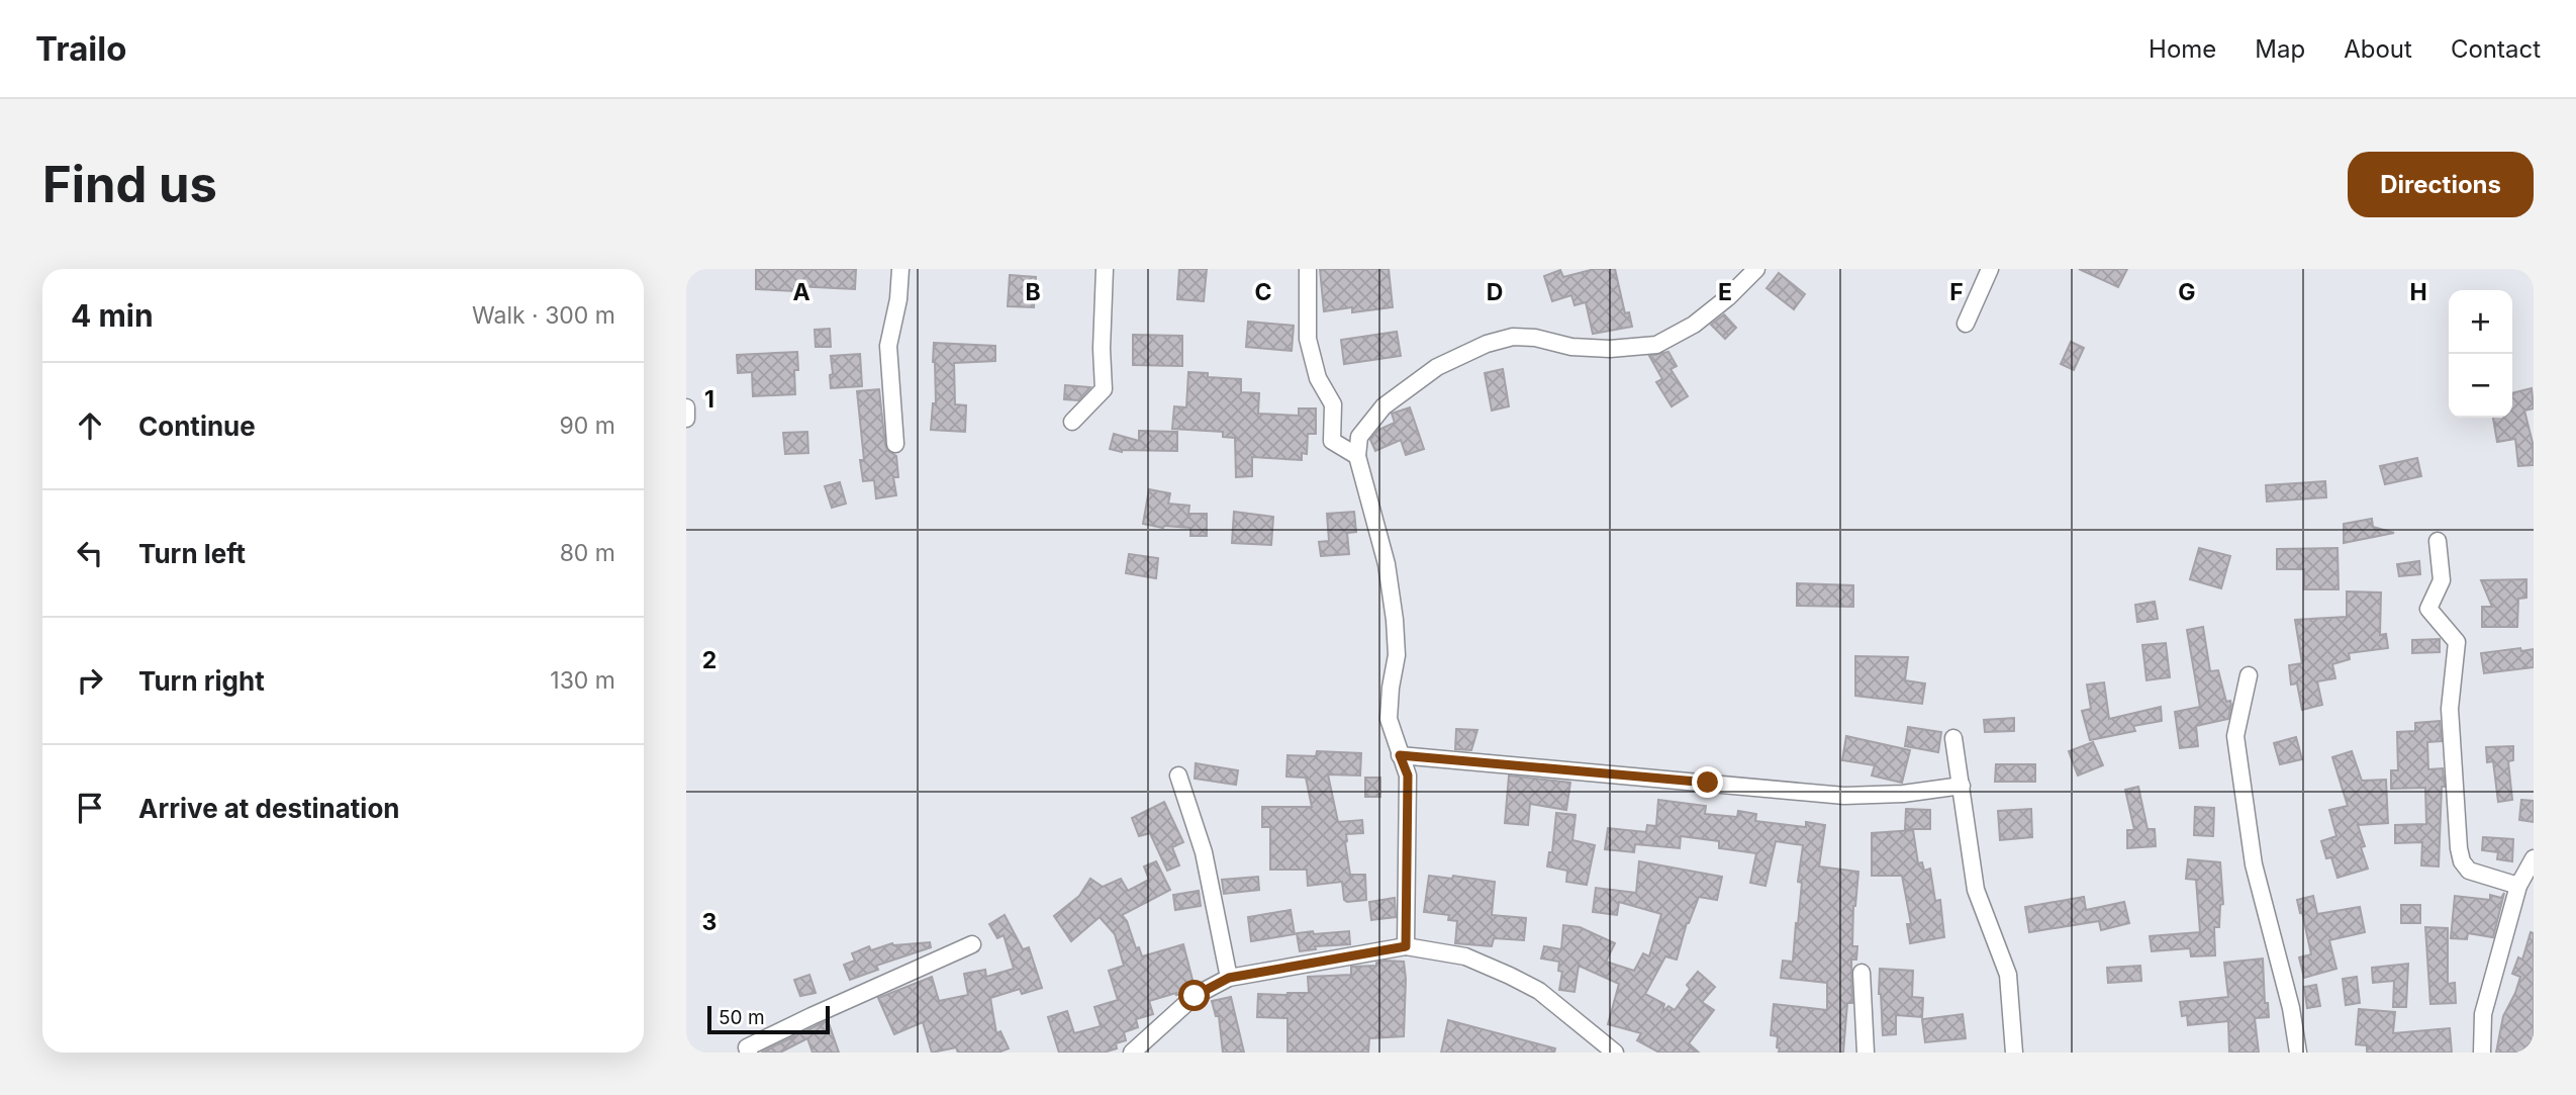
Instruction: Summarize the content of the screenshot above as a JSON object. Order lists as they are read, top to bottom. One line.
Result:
{"scale_bar":"50 m","page":{"header":"Trailo","nav":["Home","Map","About","Contact"],"buttons":"Directions","title":"Find us","heading":["4 min","Walk · 300 m"],"map_buttons":["+","−"],"list":[["Continue","90 m"],["Turn left","80 m"],["Turn right","130 m"],"Arrive at destination"],"scale":"50 m"},"grid":{"columns":["A","B","C","D","E","F","G","H"],"rows":["1","2","3"]}}
